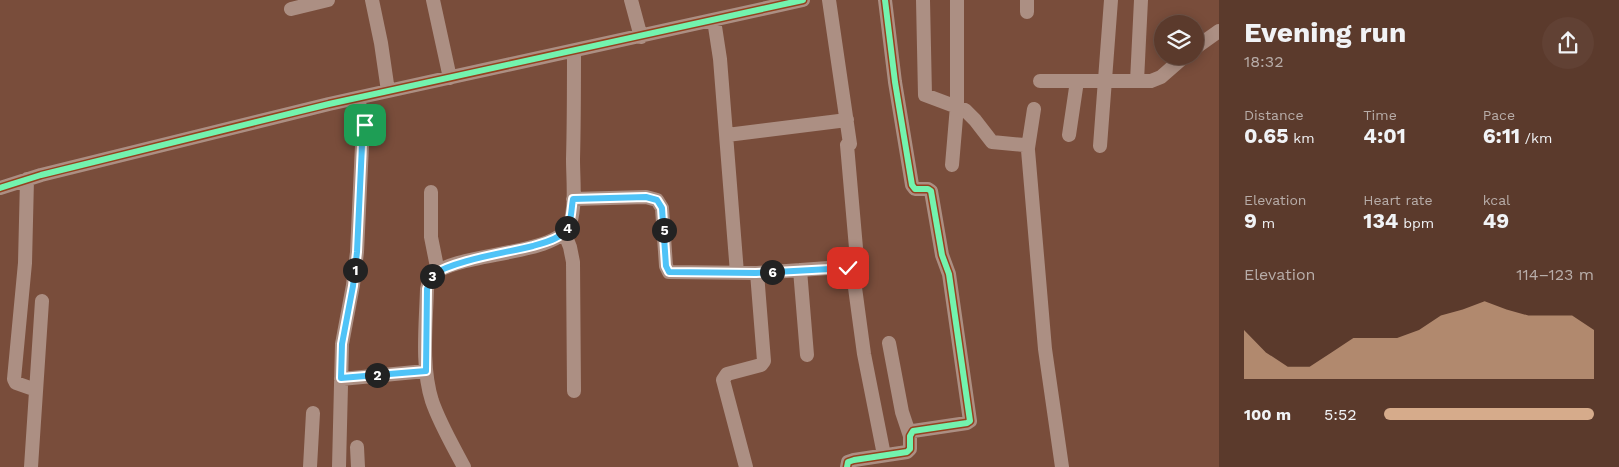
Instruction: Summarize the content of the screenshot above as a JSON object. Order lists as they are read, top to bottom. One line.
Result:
{"page":{"heading":["Evening run","18:32"],"stats":[["Distance","0.65 km"],["Time","4:01"],["Pace","6:11 /km"],["Elevation","9 m"],["Heart rate","134 bpm"],["kcal","49"]],"pins":["4","5","1","6","3","2"],"chart":["Elevation","114–123 m"],"list":[{"name":"100 m","note":"5:52"}]}}
